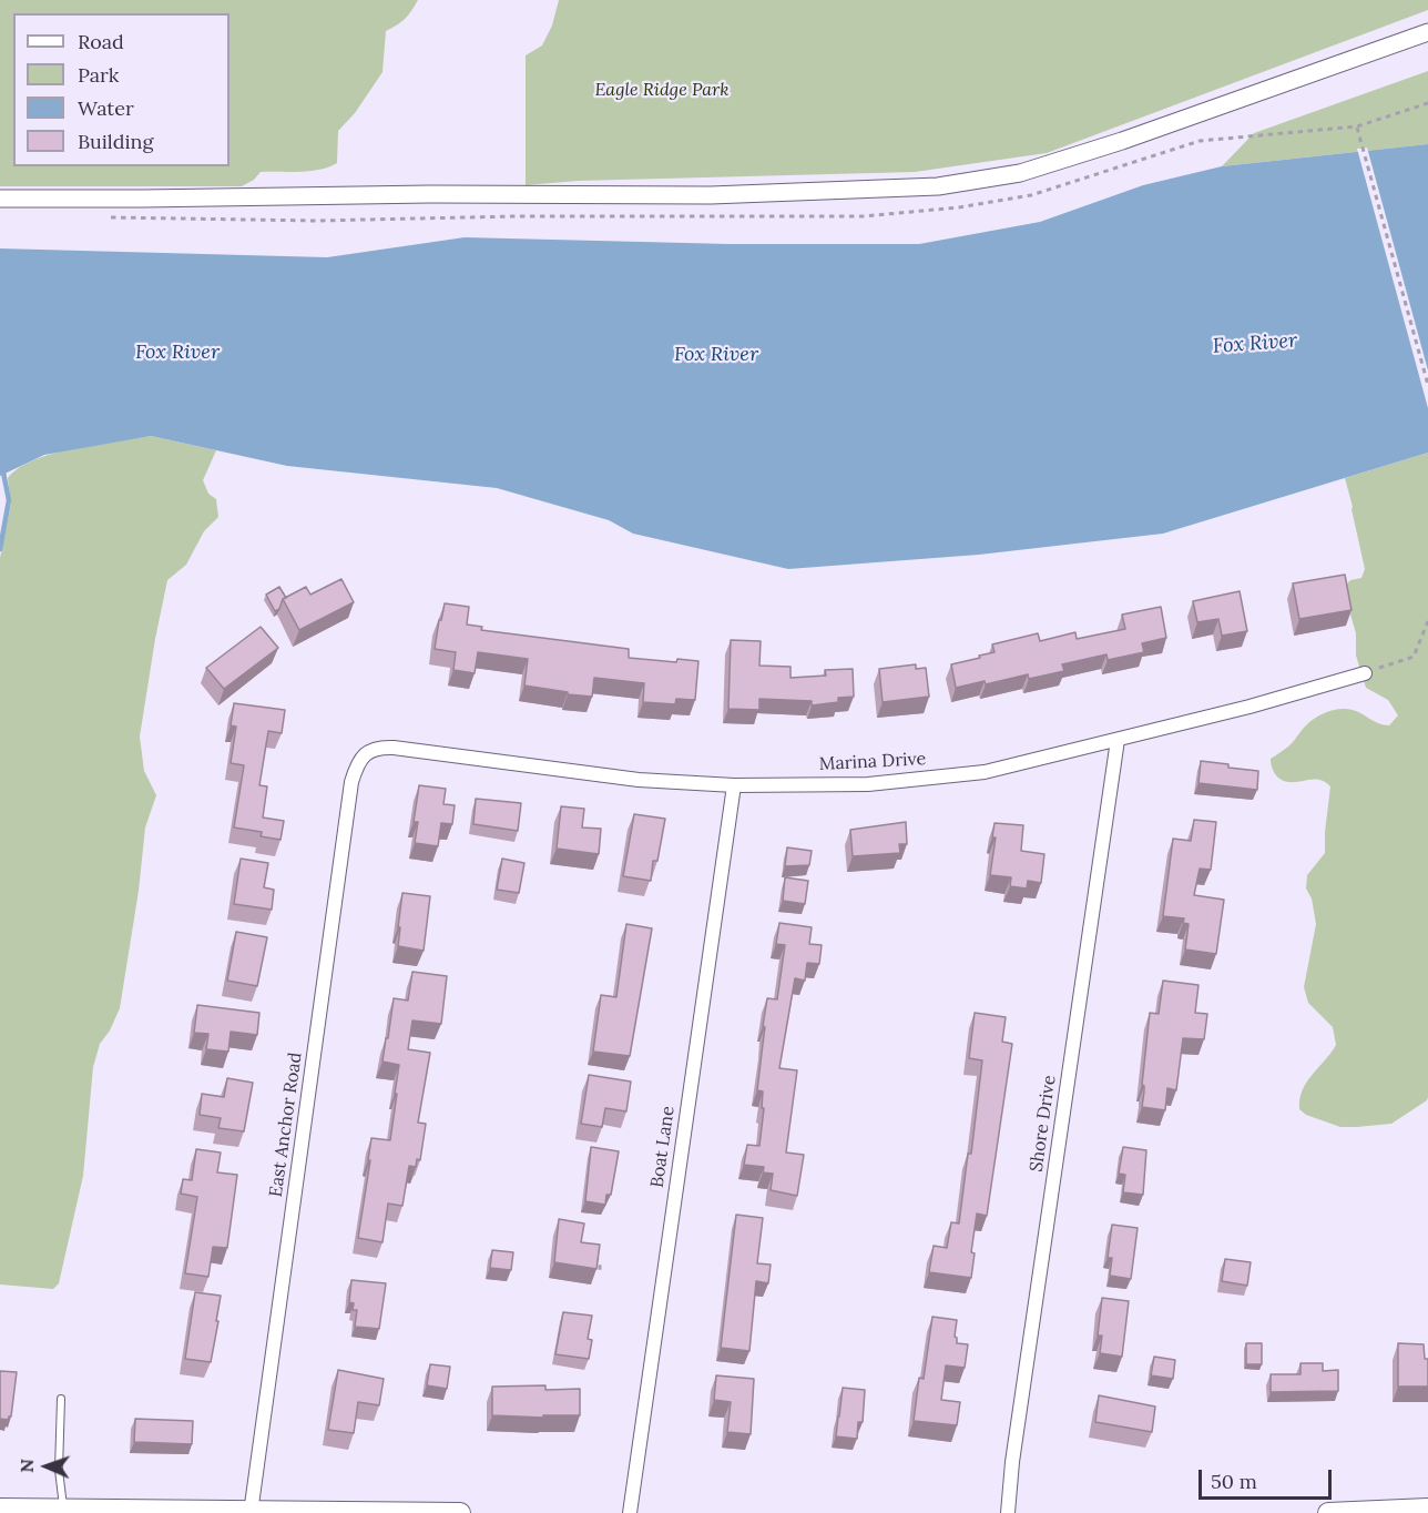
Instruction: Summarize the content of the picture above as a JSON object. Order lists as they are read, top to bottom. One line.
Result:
{"streets":{"street":["Marina Drive","Shore Drive","East Anchor Road","Boat Lane"]},"crossings":[["Marina Drive","Shore Drive"],["Marina Drive","East Anchor Road"],["Marina Drive","Boat Lane"]],"water":["Fox River"],"parks":["Eagle Ridge Park"],"legend":["Road","Park","Water","Building"],"scale_bar":"50 m","north":"left"}
